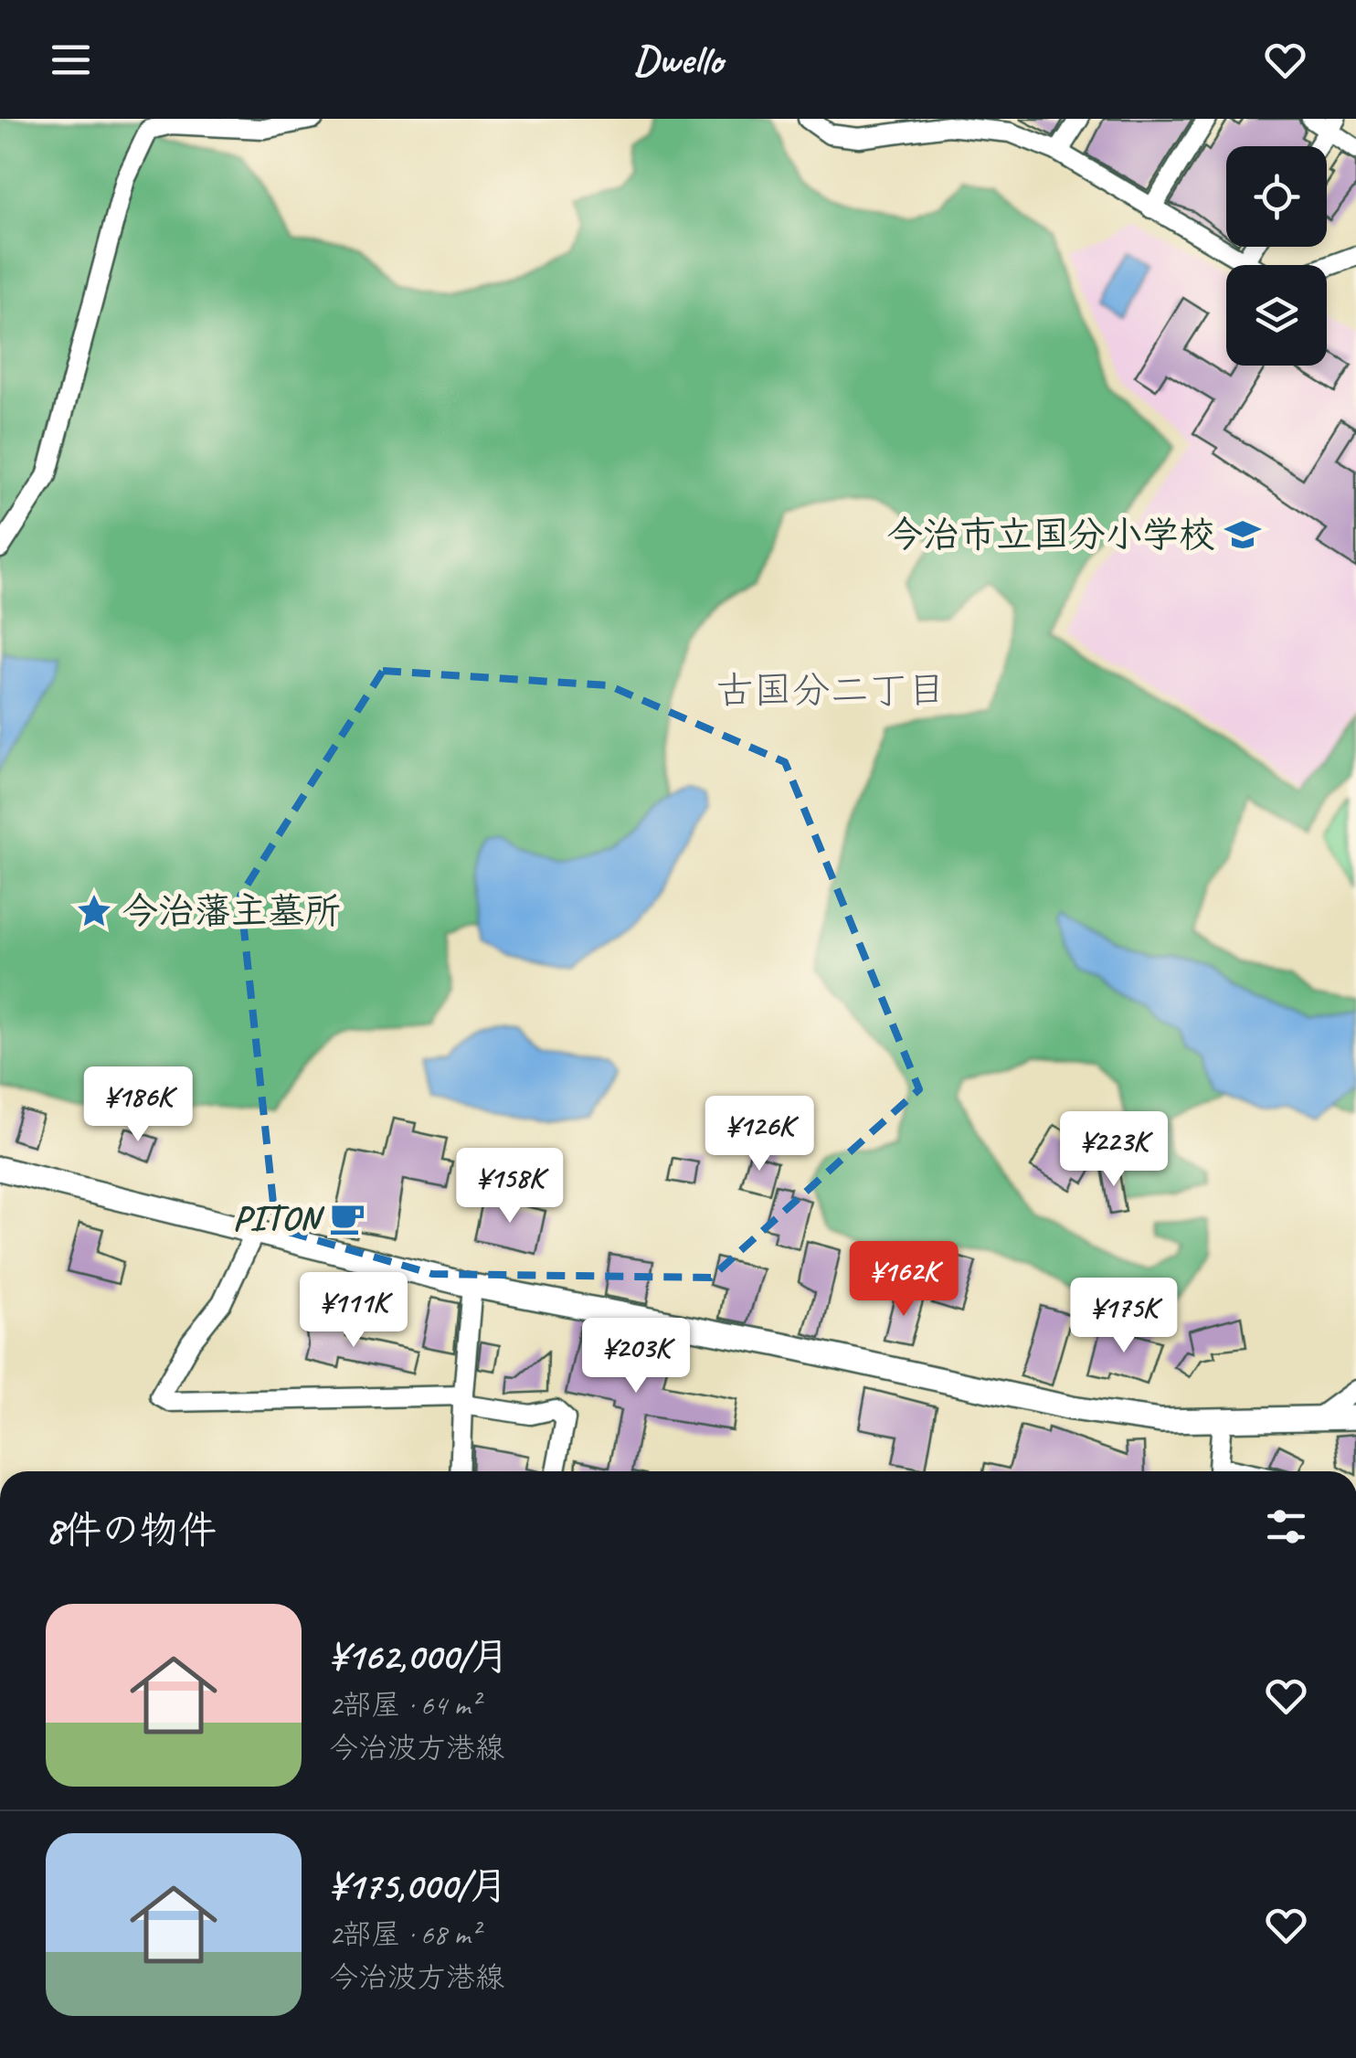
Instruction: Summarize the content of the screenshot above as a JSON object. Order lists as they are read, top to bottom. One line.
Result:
{"districts":["古国分二丁目"],"places":{"school or university":["今治市立国分小学校"],"place":["今治藩主墓所"],"cafe":["PITON"]},"page":{"header":"Dwello","price":["¥186K","¥126K","¥223K","¥158K","¥162K","¥111K","¥175K","¥203K"],"heading":"8件の物件","list":[{"name":"¥162,000/月","note":"2部屋 · 64 m² · 今治波方港線"},{"name":"¥175,000/月","note":"2部屋 · 68 m² · 今治波方港線"}]}}
